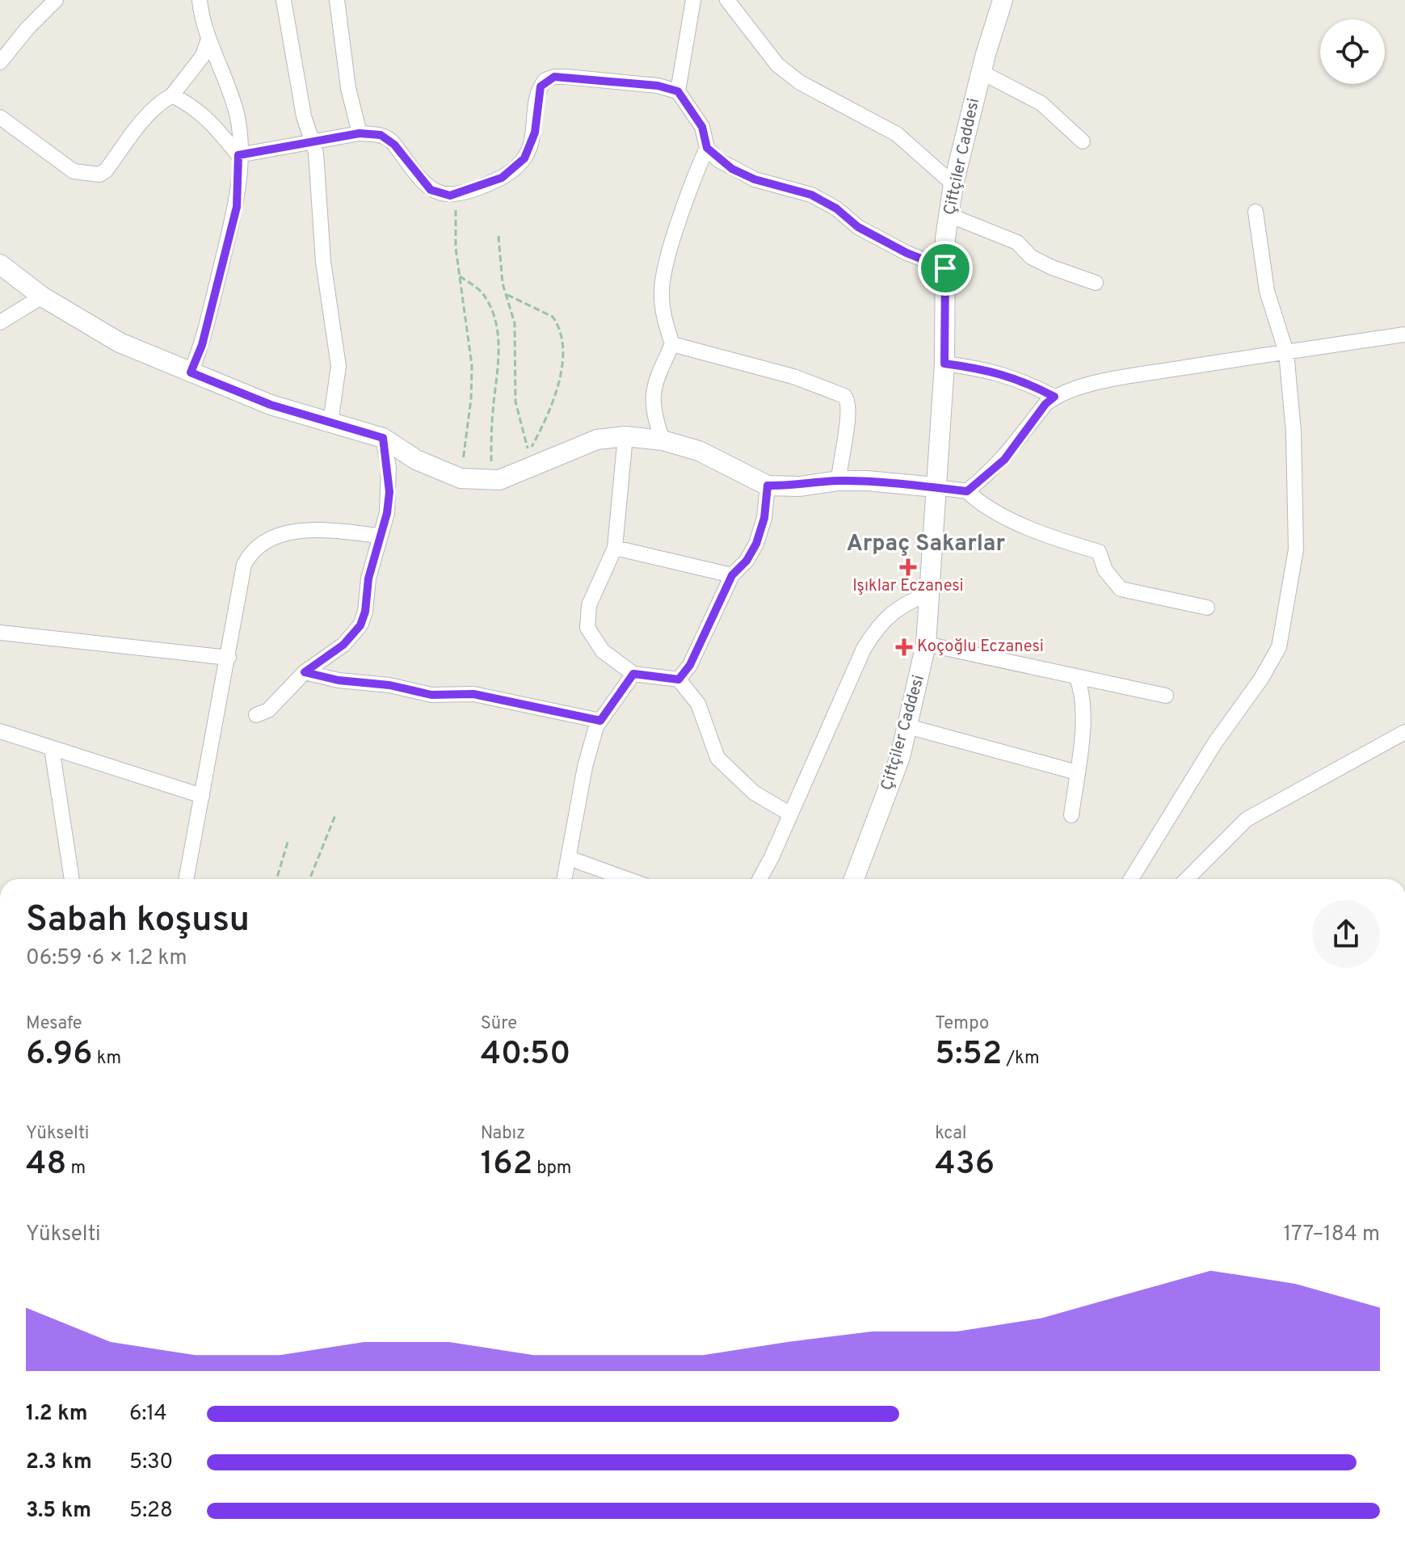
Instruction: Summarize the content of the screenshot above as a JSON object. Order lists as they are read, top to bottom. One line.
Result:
{"streets":{"street":["Çiftçiler Caddesi"]},"districts":["Arpaç Sakarlar"],"places":{"health":["Işıklar Eczanesi","Koçoğlu Eczanesi"]},"page":{"heading":["Sabah koşusu","06:59 · 6 × 1.2 km"],"stats":[["Mesafe","6.96 km"],["Süre","40:50"],["Tempo","5:52 /km"],["Yükselti","48 m"],["Nabız","162 bpm"],["kcal","436"]],"chart":["Yükselti","177–184 m"],"list":[{"name":"1.2 km","note":"6:14"},{"name":"2.3 km","note":"5:30"},{"name":"3.5 km","note":"5:28"}]}}
